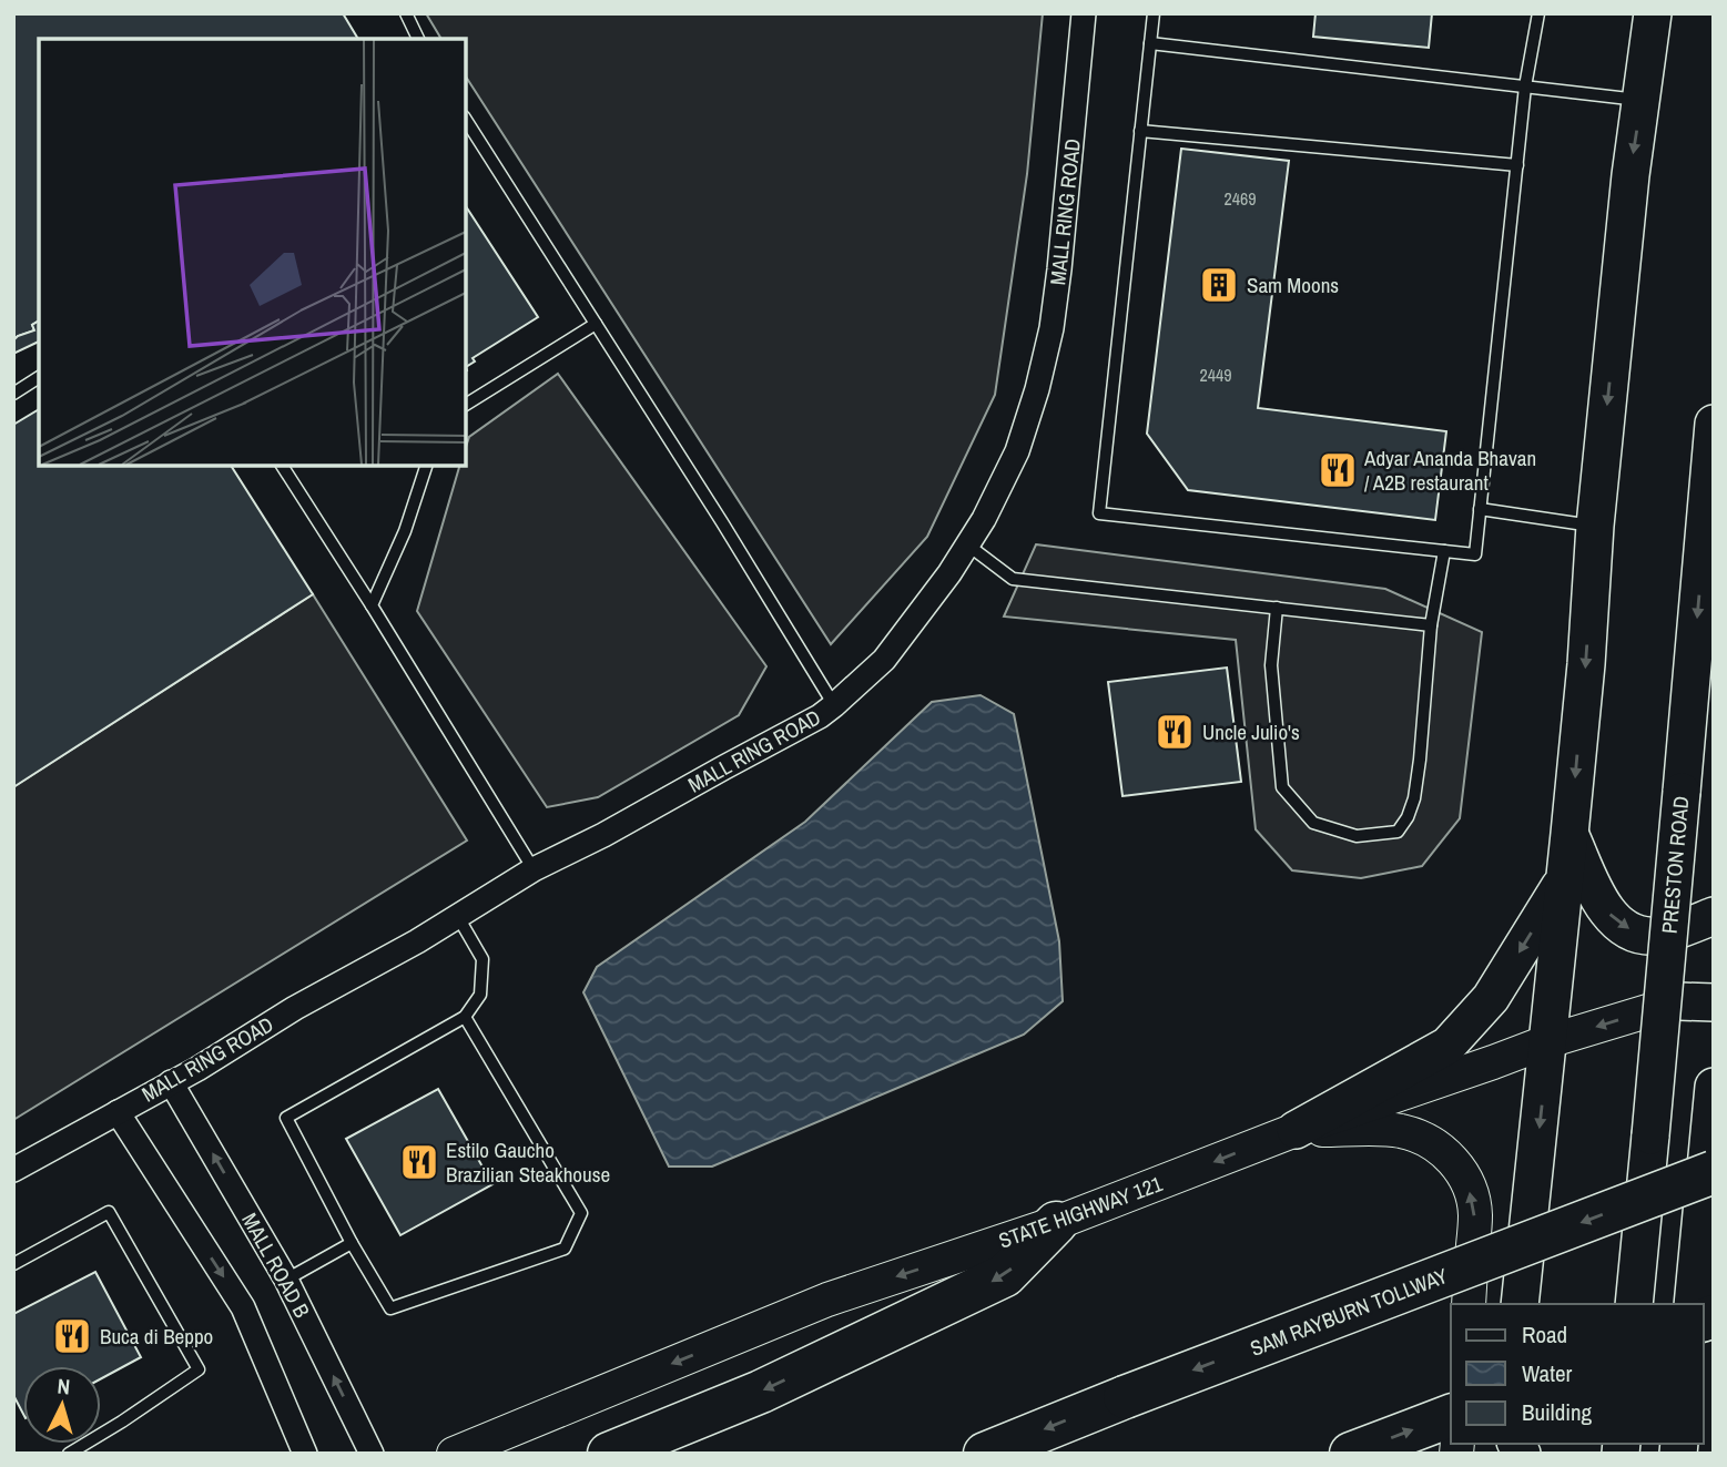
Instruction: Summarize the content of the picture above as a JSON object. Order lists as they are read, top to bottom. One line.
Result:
{"streets":{"highway":["SAM RAYBURN TOLLWAY"],"main road":["PRESTON ROAD","STATE HIGHWAY 121"],"street":["MALL RING ROAD","MALL ROAD B"]},"crossings":[["MALL RING ROAD","MALL ROAD B"]],"one_way":["STATE HIGHWAY 121"],"places":{"building":["Sam Moons"],"restaurant":["Adyar Ananda Bhavan / A2B restaurant","Uncle Julio's","Estilo Gaucho Brazilian Steakhouse","Buca di Beppo"]},"house_numbers":["2469","2449"],"legend":["Road","Water","Building"],"north":"top"}
